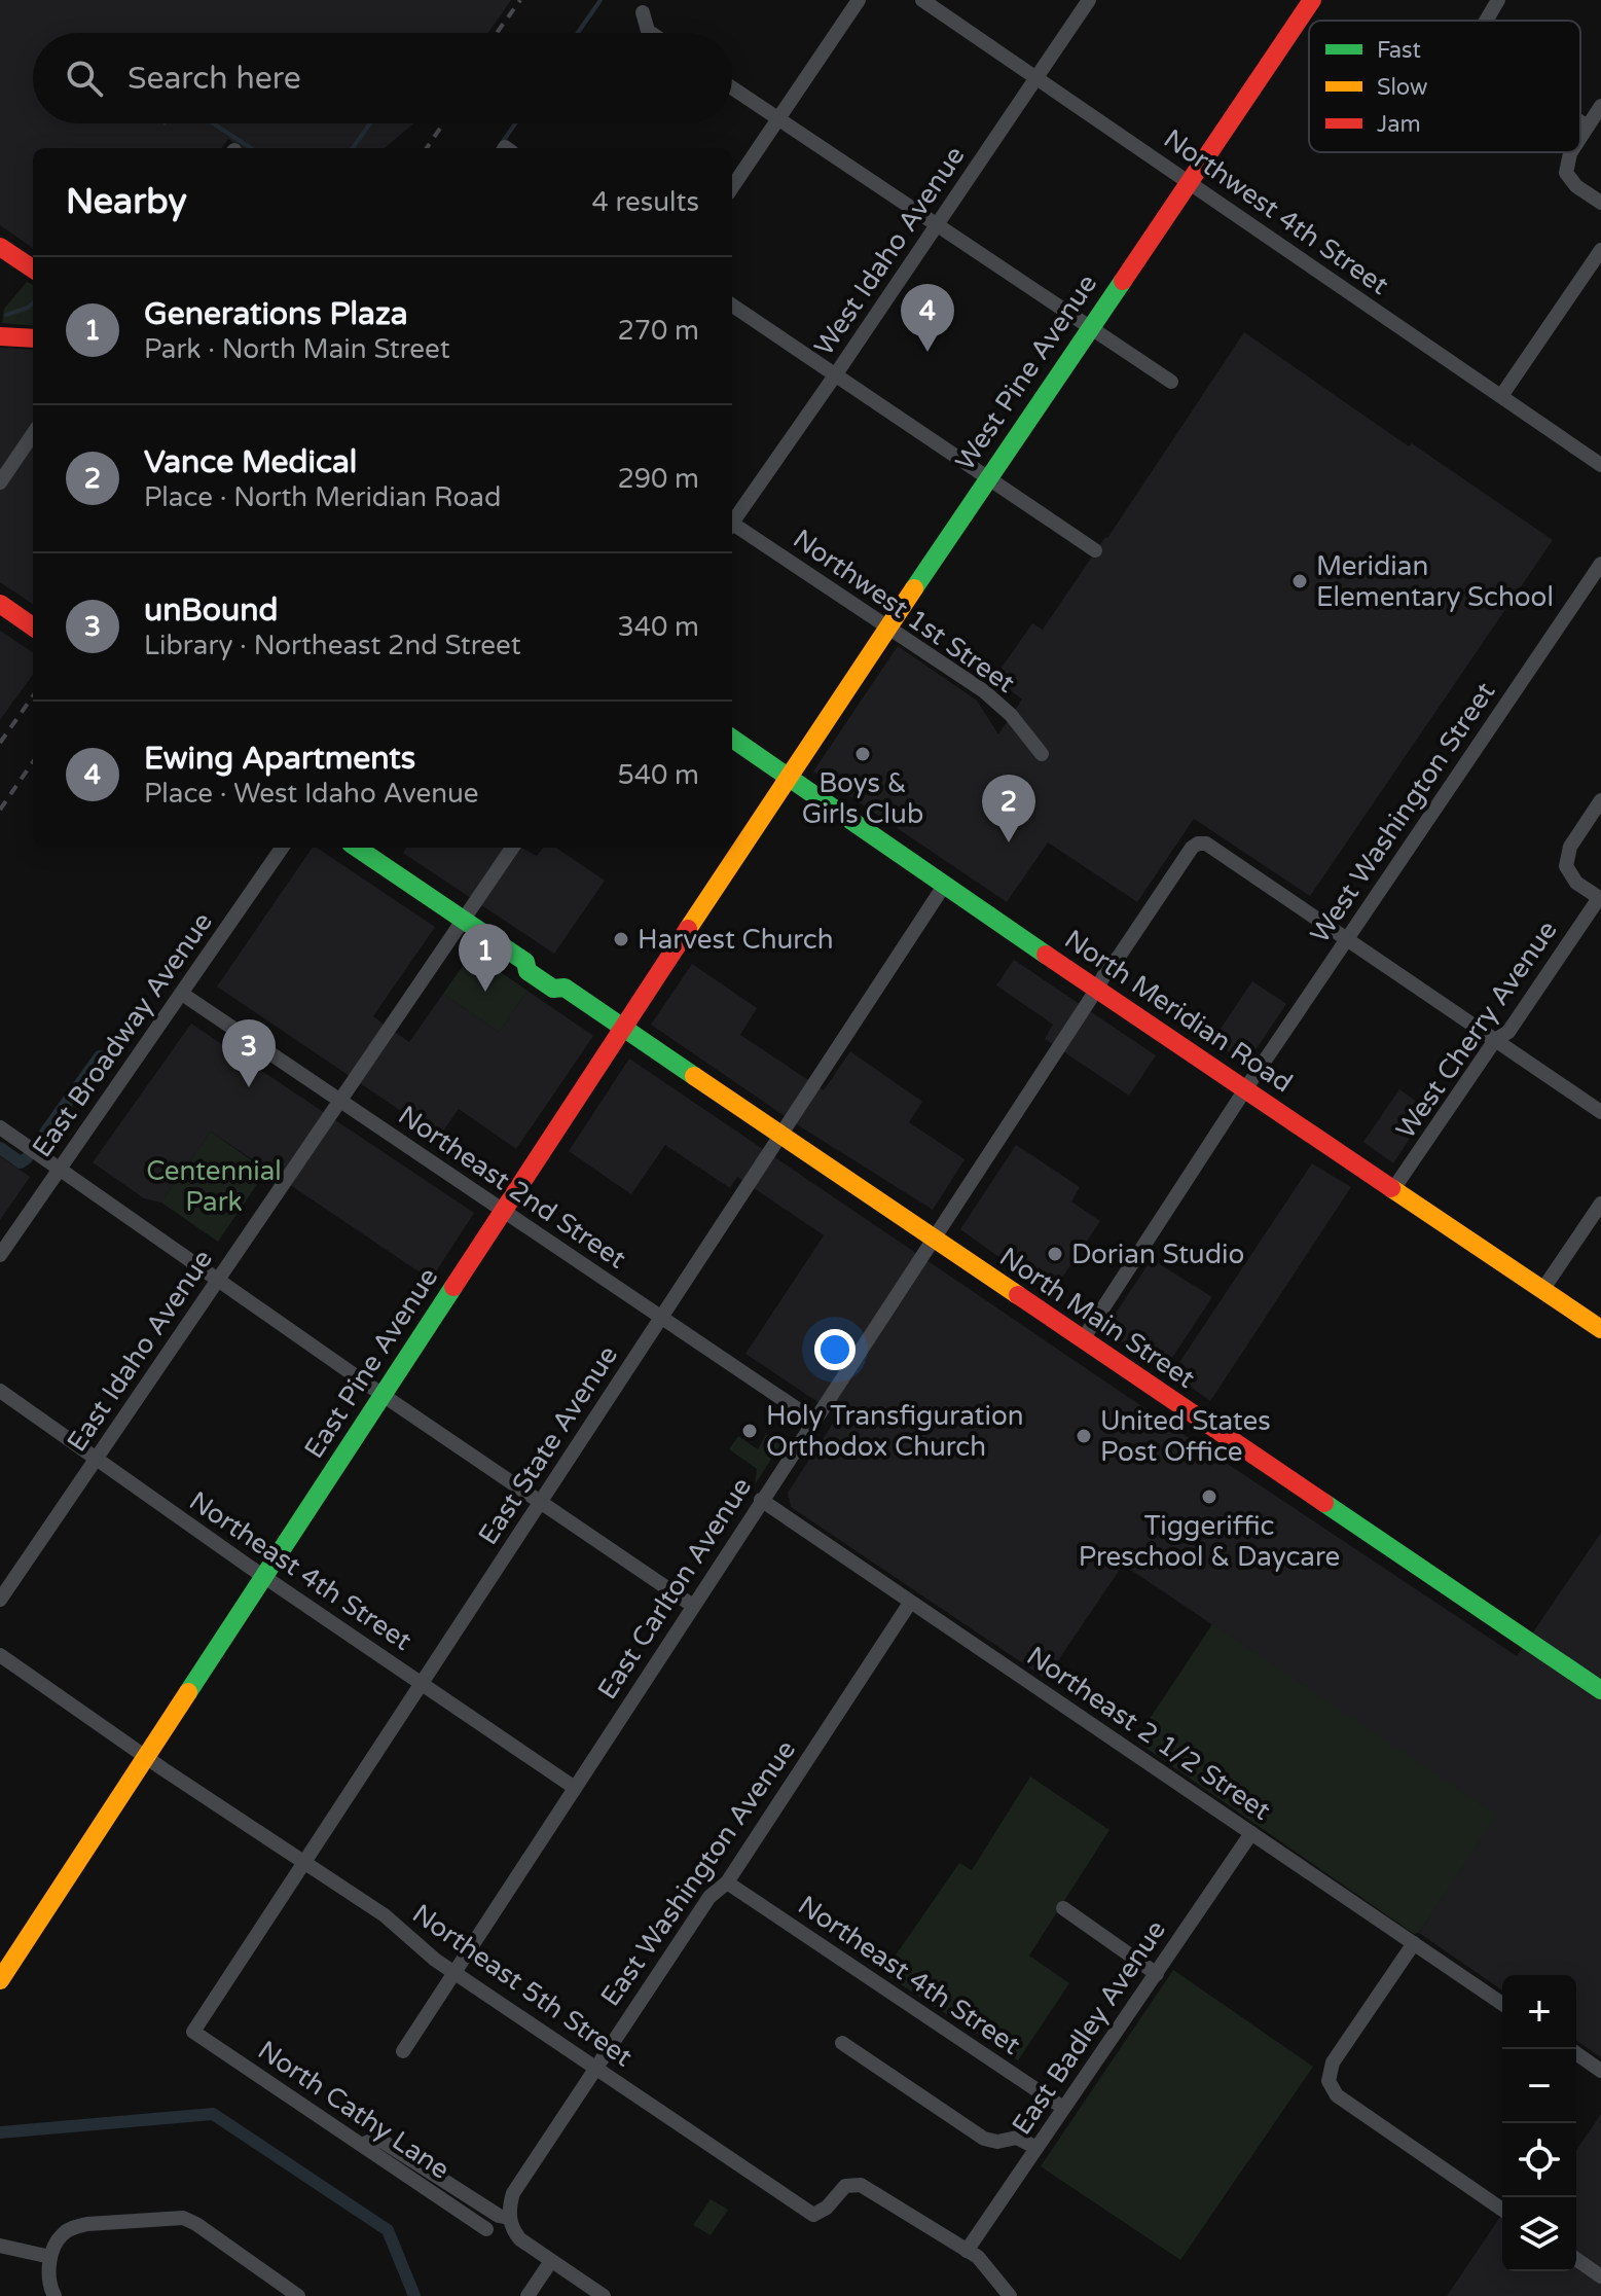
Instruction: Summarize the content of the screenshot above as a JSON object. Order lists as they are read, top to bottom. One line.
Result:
{"streets":{"street":["Northwest 4th Street","West Idaho Avenue","West Pine Avenue","Northwest 1st Street","West Washington Street","North Meridian Road","West Cherry Avenue","East Broadway Avenue","Northeast 2nd Street","North Main Street","East Idaho Avenue","East Pine Avenue","East State Avenue","Northeast 4th Street","East Carlton Avenue","Northeast 2 1/2 Street","East Washington Avenue","Northeast 5th Street","East Badley Avenue","North Cathy Lane"]},"crossings":[["Northwest 4th Street","West Idaho Avenue"],["Northwest 4th Street","West Pine Avenue"],["West Pine Avenue","Northwest 1st Street"],["West Pine Avenue","North Meridian Road"],["West Pine Avenue","East Pine Avenue"],["West Washington Street","North Meridian Road"],["West Washington Street","East Carlton Avenue"],["North Meridian Road","West Cherry Avenue"],["North Meridian Road","East Pine Avenue"],["North Meridian Road","East State Avenue"],["North Meridian Road","East Carlton Avenue"],["East Broadway Avenue","Northeast 2nd Street"],["Northeast 2nd Street","East Idaho Avenue"],["Northeast 2nd Street","East Pine Avenue"],["Northeast 2nd Street","East State Avenue"],["Northeast 2nd Street","East Carlton Avenue"],["North Main Street","East Idaho Avenue"],["North Main Street","East Pine Avenue"],["North Main Street","East State Avenue"],["North Main Street","East Carlton Avenue"],["East Idaho Avenue","Northeast 4th Street"],["East Pine Avenue","Northeast 4th Street"],["East Pine Avenue","Northeast 5th Street"],["East State Avenue","Northeast 4th Street"],["East State Avenue","Northeast 5th Street"],["East State Avenue","North Cathy Lane"],["Northeast 4th Street","East Carlton Avenue"],["Northeast 4th Street","East Washington Avenue"],["Northeast 4th Street","East Badley Avenue"],["East Carlton Avenue","Northeast 2 1/2 Street"],["East Carlton Avenue","Northeast 5th Street"],["Northeast 2 1/2 Street","East Washington Avenue"],["Northeast 2 1/2 Street","East Badley Avenue"],["East Washington Avenue","Northeast 5th Street"],["Northeast 5th Street","East Badley Avenue"]],"parks":["Centennial Park"],"places":["Meridian Elementary School","Boys & Girls Club","Harvest Church","Dorian Studio","Holy Transfiguration Orthodox Church","United States Post Office","Tiggeriffic Preschool & Daycare"],"legend":["Fast","Slow","Jam"],"page":{"search":"Search here","heading":["Nearby","4 results"],"list":[{"mark":"1","name":"Generations Plaza","note":"Park · North Main Street","value":"270 m"},{"mark":"2","name":"Vance Medical","note":"Place · North Meridian Road","value":"290 m"},{"mark":"3","name":"unBound","note":"Library · Northeast 2nd Street","value":"340 m"},{"mark":"4","name":"Ewing Apartments","note":"Place · West Idaho Avenue","value":"540 m"}],"pins":["4","2","1","3"],"map_buttons":["+","−"]}}
